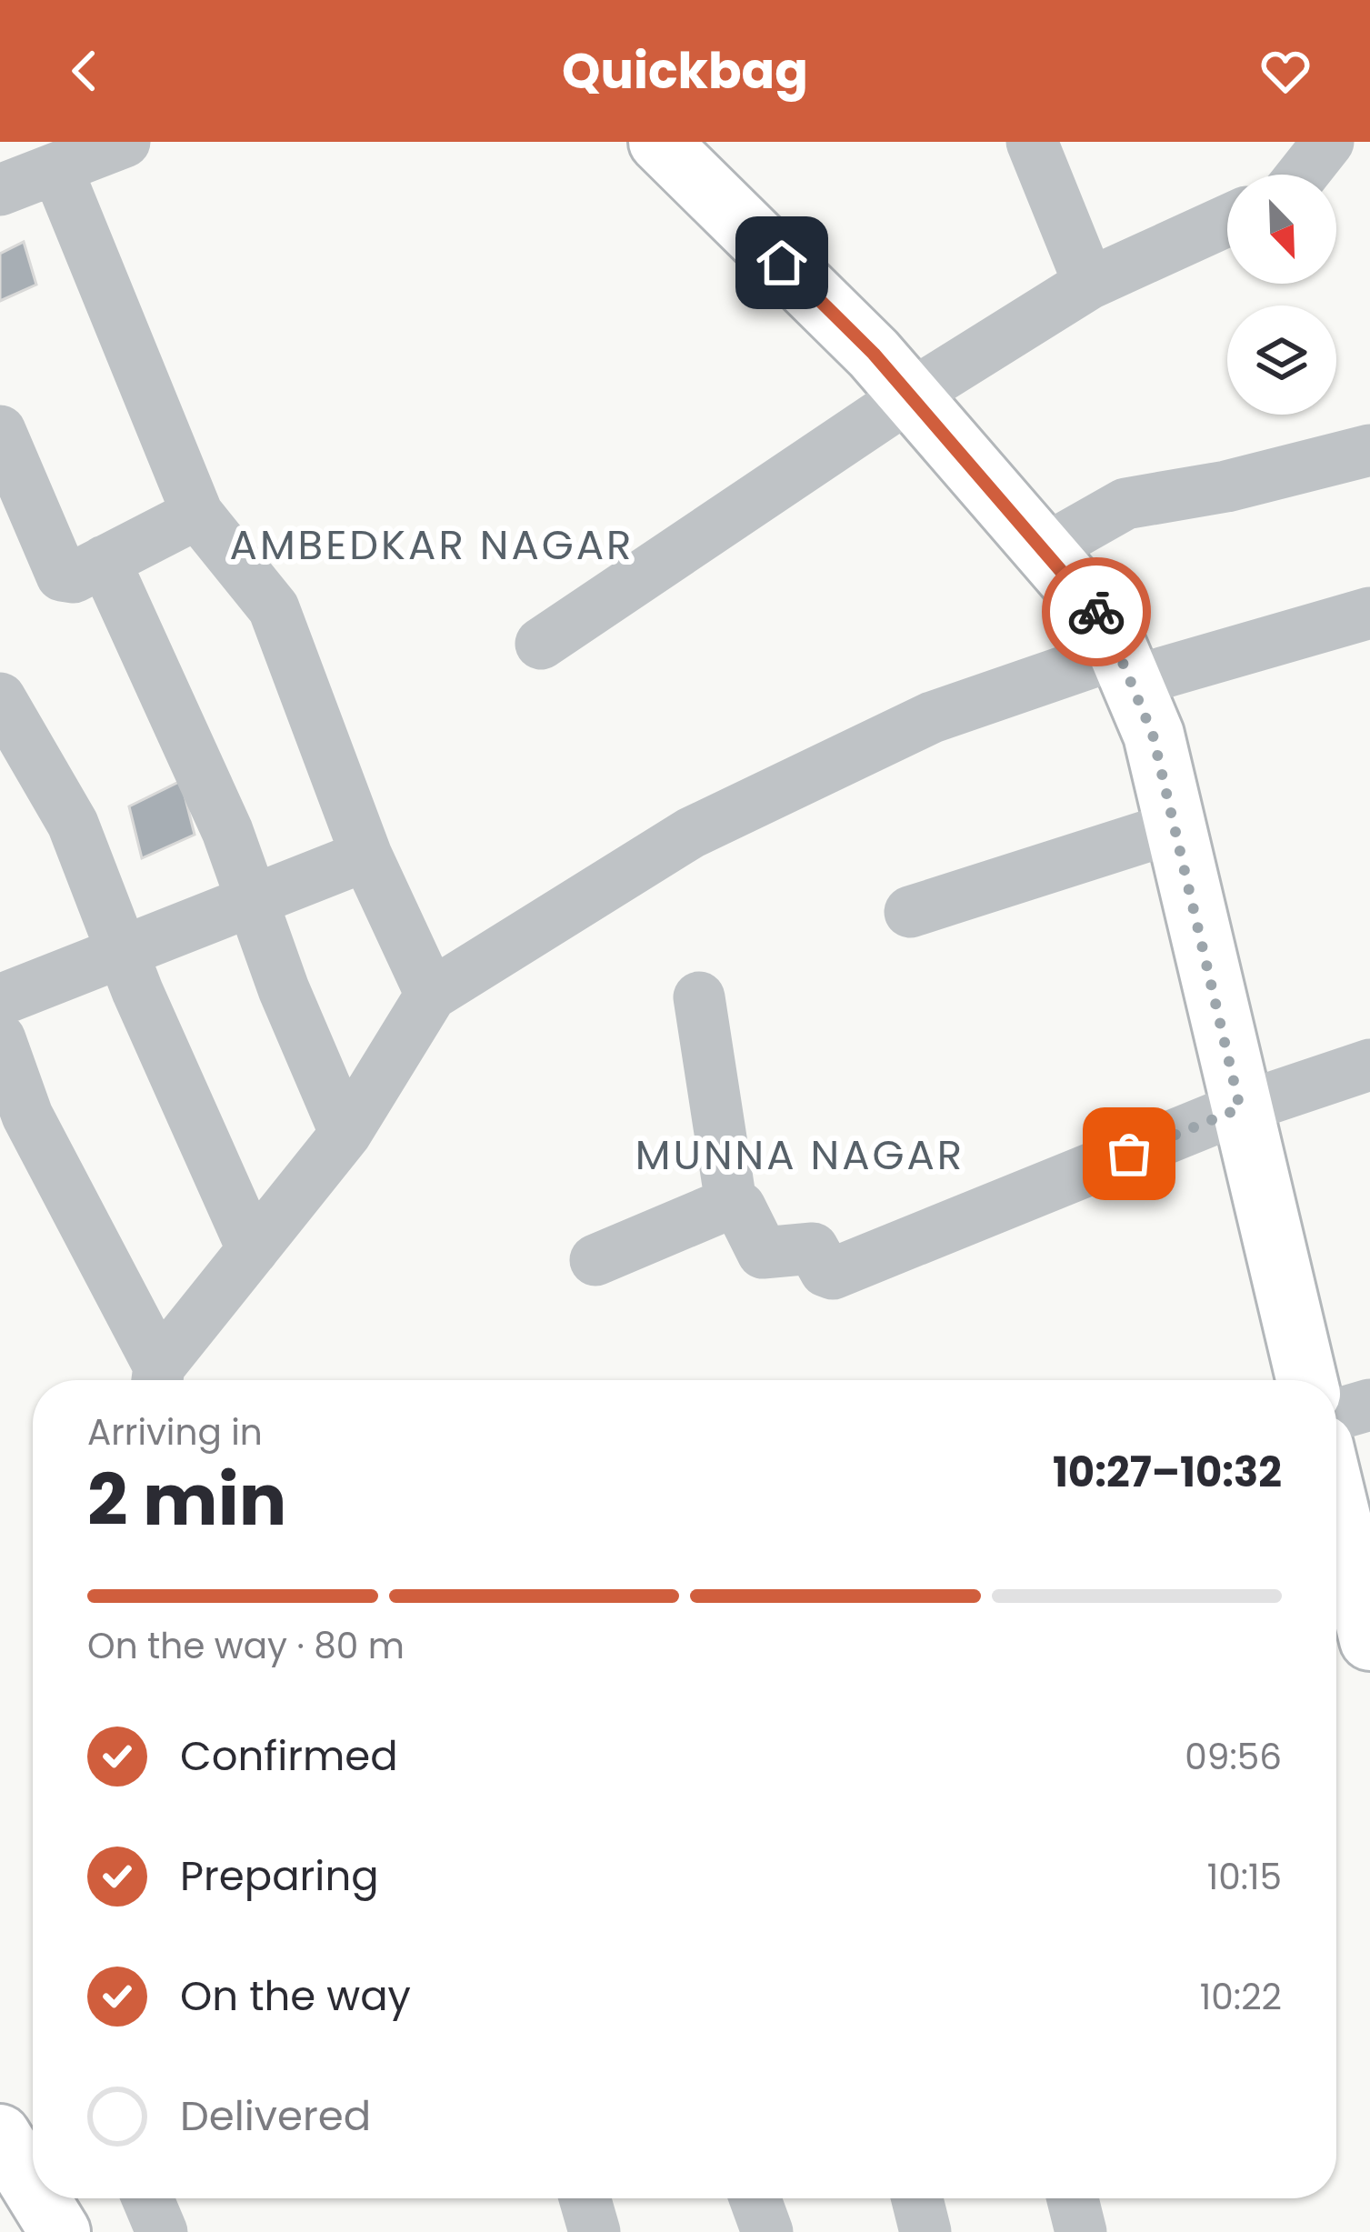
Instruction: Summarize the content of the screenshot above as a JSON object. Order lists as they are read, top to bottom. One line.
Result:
{"districts":["AMBEDKAR NAGAR","MUNNA NAGAR"],"north":"bottom right","page":{"header":"Quickbag","heading":["2 min","Arriving in","10:27–10:32"],"bar":"On the way · 80 m","list":[["Confirmed","09:56"],["Preparing","10:15"],["On the way","10:22"],"Delivered"]}}
